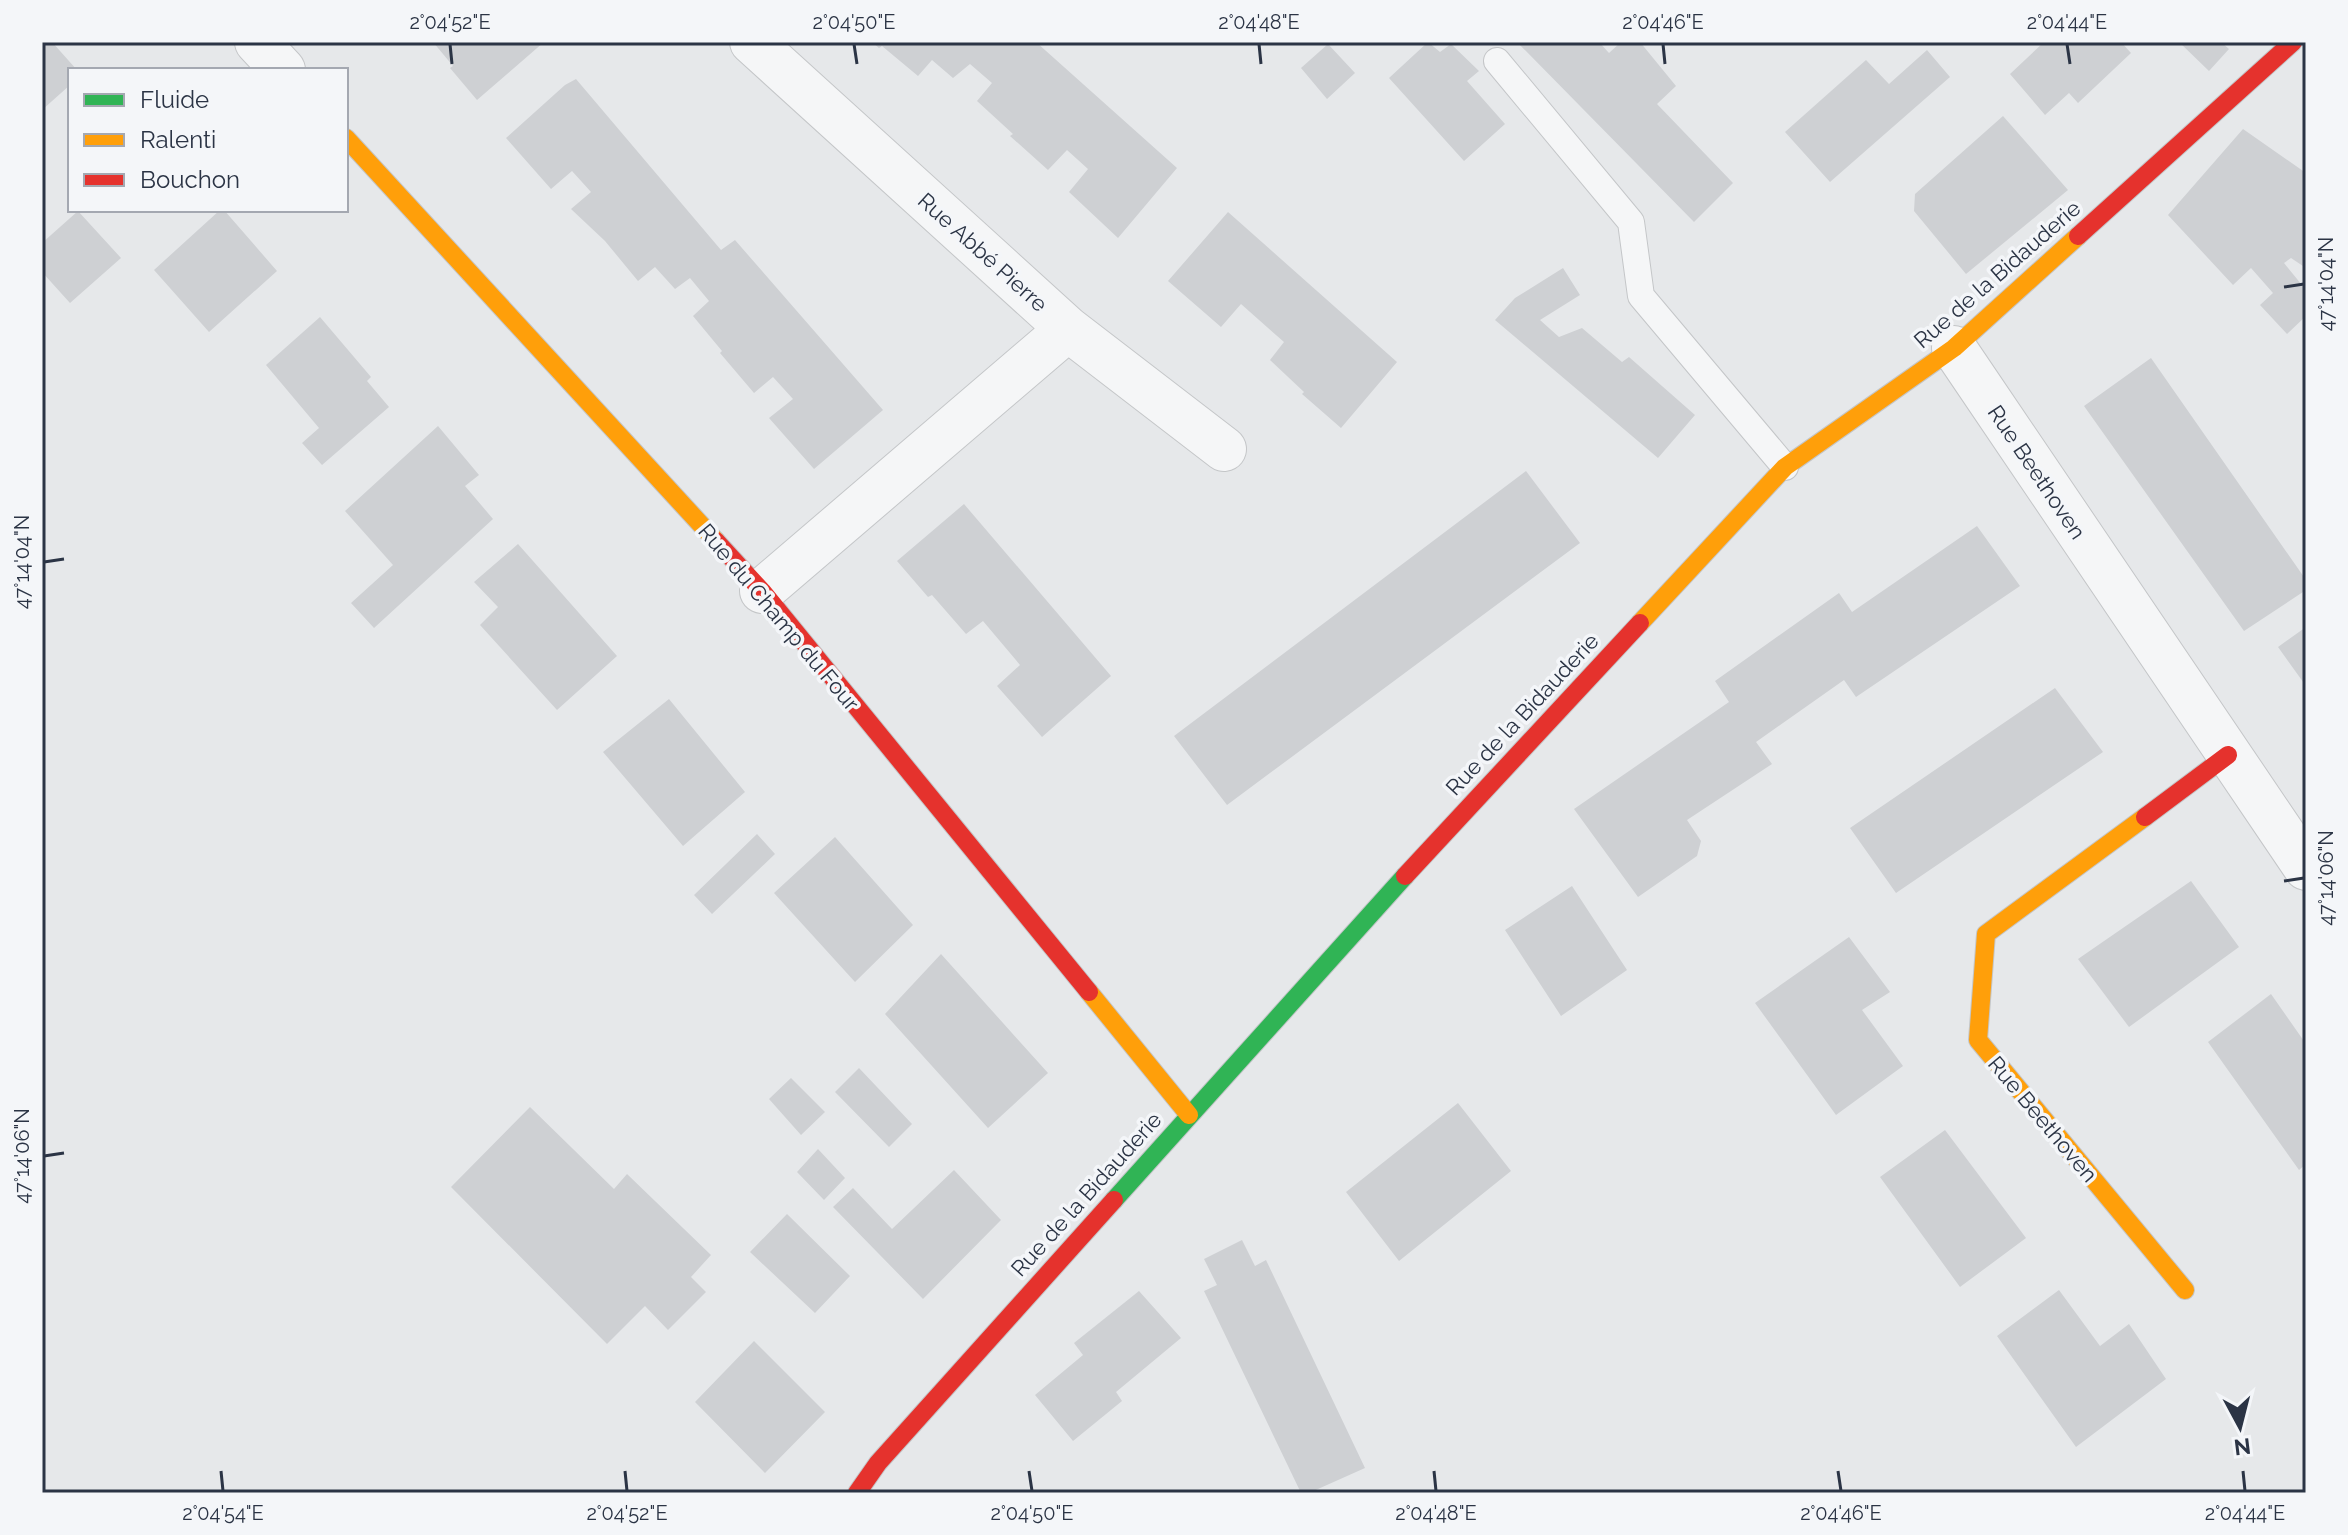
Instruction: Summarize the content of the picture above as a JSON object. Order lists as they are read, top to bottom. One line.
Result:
{"streets":{"street":["Rue Abbé Pierre","Rue de la Bidauderie","Rue Beethoven","Rue du Champ du Four"]},"crossings":[["Rue de la Bidauderie","Rue Beethoven"],["Rue de la Bidauderie","Rue du Champ du Four"]],"legend":["Fluide","Ralenti","Bouchon"],"north":"bottom","coordinates":["2°04'52\"E","2°04'50\"E","2°04'48\"E","2°04'46\"E","2°04'44\"E","47°14'04\"N","47°14'06\"N","2°04'54\"E"]}
